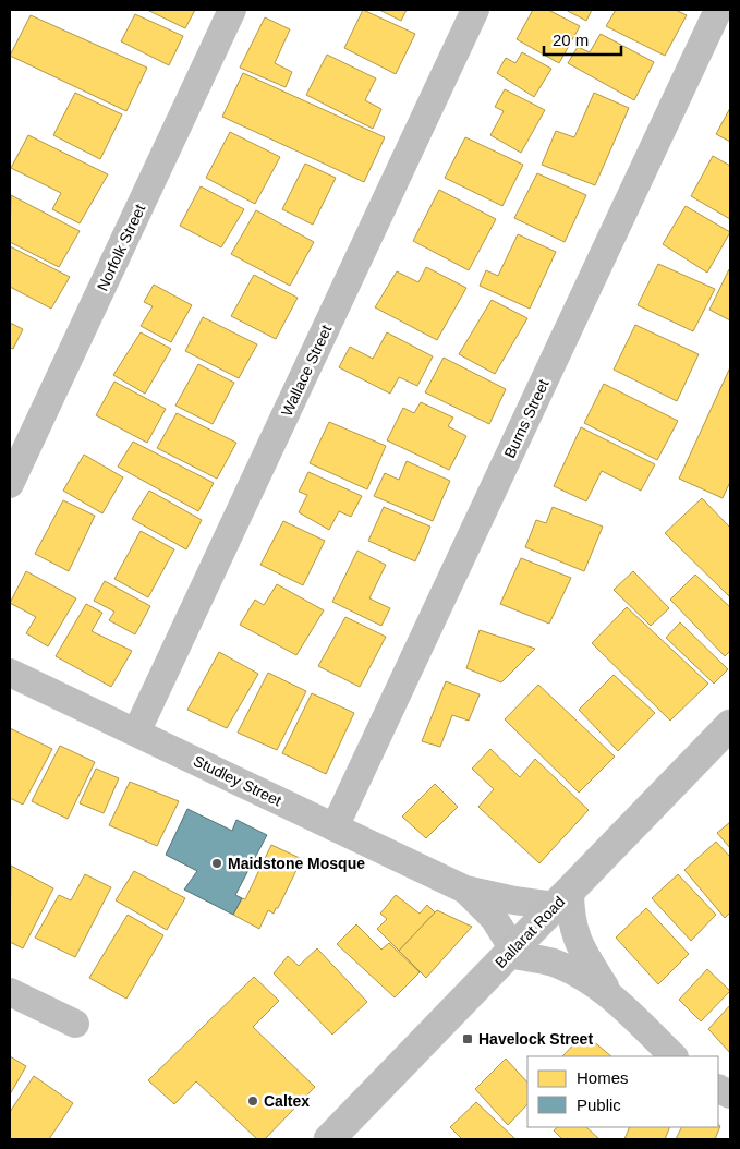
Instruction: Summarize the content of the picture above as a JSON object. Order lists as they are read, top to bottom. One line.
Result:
{"streets":{"highway":["Ballarat Road"],"street":["Norfolk Street","Wallace Street","Burns Street","Studley Street"]},"crossings":[["Wallace Street","Studley Street"],["Burns Street","Studley Street"],["Studley Street","Ballarat Road"]],"places":{"other":["Maidstone Mosque","Caltex"],"transit":["Havelock Street"]},"legend":["Homes","Public"],"scale_bar":"20 m"}
